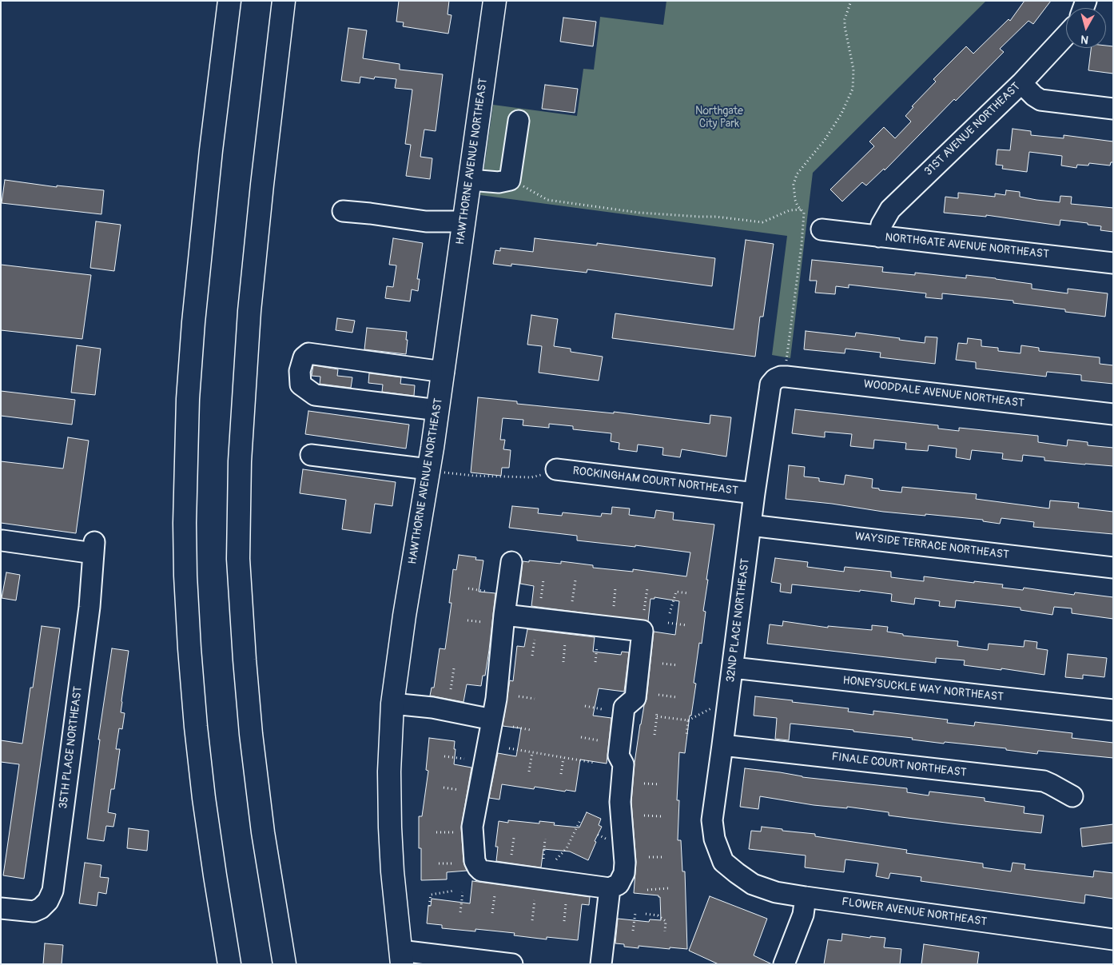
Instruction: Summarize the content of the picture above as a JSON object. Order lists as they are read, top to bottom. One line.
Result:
{"streets":{"main road":["HAWTHORNE AVENUE NORTHEAST"],"street":["31ST AVENUE NORTHEAST","NORTHGATE AVENUE NORTHEAST","WOODDALE AVENUE NORTHEAST","ROCKINGHAM COURT NORTHEAST","WAYSIDE TERRACE NORTHEAST","32ND PLACE NORTHEAST","HONEYSUCKLE WAY NORTHEAST","35TH PLACE NORTHEAST","FINALE COURT NORTHEAST","FLOWER AVENUE NORTHEAST"]},"crossings":[["31ST AVENUE NORTHEAST","NORTHGATE AVENUE NORTHEAST"],["WOODDALE AVENUE NORTHEAST","32ND PLACE NORTHEAST"],["ROCKINGHAM COURT NORTHEAST","32ND PLACE NORTHEAST"],["WAYSIDE TERRACE NORTHEAST","32ND PLACE NORTHEAST"],["32ND PLACE NORTHEAST","HONEYSUCKLE WAY NORTHEAST"],["32ND PLACE NORTHEAST","FINALE COURT NORTHEAST"],["32ND PLACE NORTHEAST","FLOWER AVENUE NORTHEAST"]],"parks":["Northgate City Park"],"north":"bottom"}
